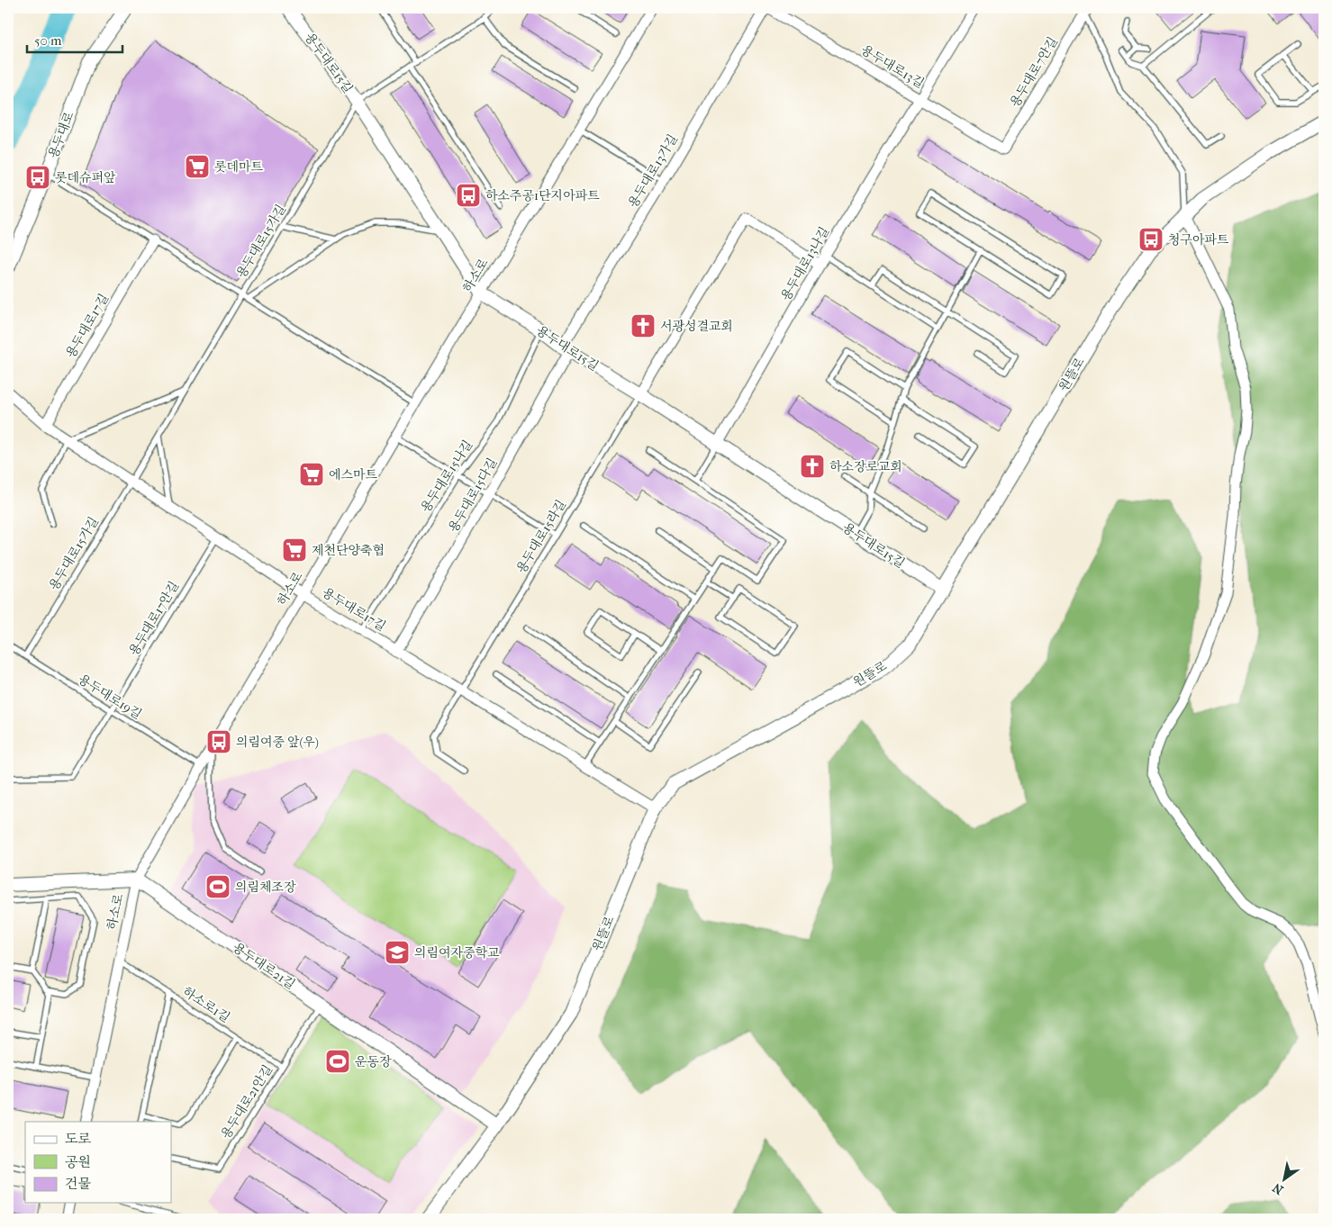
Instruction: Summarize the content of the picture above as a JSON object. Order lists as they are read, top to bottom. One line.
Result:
{"streets":{"street":["용두대로15길","용두대로13길","용두대로7안길","용두대로","용두대로13가길","용두대로13나길","하소로","용두대로17길","원뜰로","용두대로15다길","용두대로21길"],"lane":["용두대로15가길","용두대로15나길","용두대로15라길","용두대로17안길","용두대로19길","하소로1길","용두대로21안길"]},"crossings":[["용두대로15길","용두대로13가길"],["용두대로15길","용두대로15가길"],["용두대로15길","용두대로13나길"],["용두대로15길","하소로"],["용두대로15길","원뜰로"],["용두대로15길","용두대로15나길"],["용두대로15길","용두대로15다길"],["용두대로15길","용두대로15라길"],["용두대로13길","용두대로7안길"],["용두대로13길","용두대로13가길"],["용두대로13길","용두대로13나길"],["용두대로13가길","용두대로15다길"],["용두대로15가길","용두대로17길"],["용두대로15가길","용두대로19길"],["하소로","용두대로17길"],["하소로","용두대로19길"],["하소로","용두대로21길"],["하소로","하소로1길"],["용두대로17길","원뜰로"],["용두대로17길","용두대로15나길"],["용두대로17길","용두대로15다길"],["용두대로17길","용두대로15라길"],["용두대로17길","용두대로17안길"],["원뜰로","용두대로21길"],["용두대로17안길","용두대로19길"],["용두대로21길","용두대로21안길"],["하소로1길","용두대로21안길"]],"places":{"supermarket":["롯데마트","에스마트","제천단양축협"],"bus stop":["롯데슈퍼앞","하소주공1단지아파트","청구아파트","의림여중 앞(우)"],"church":["서광성결교회","하소장로교회"],"sports":["의림체조장","운동장"],"school or university":["의림여자중학교"]},"legend":["도로","공원","건물"],"scale_bar":"50 m","north":"bottom left"}
